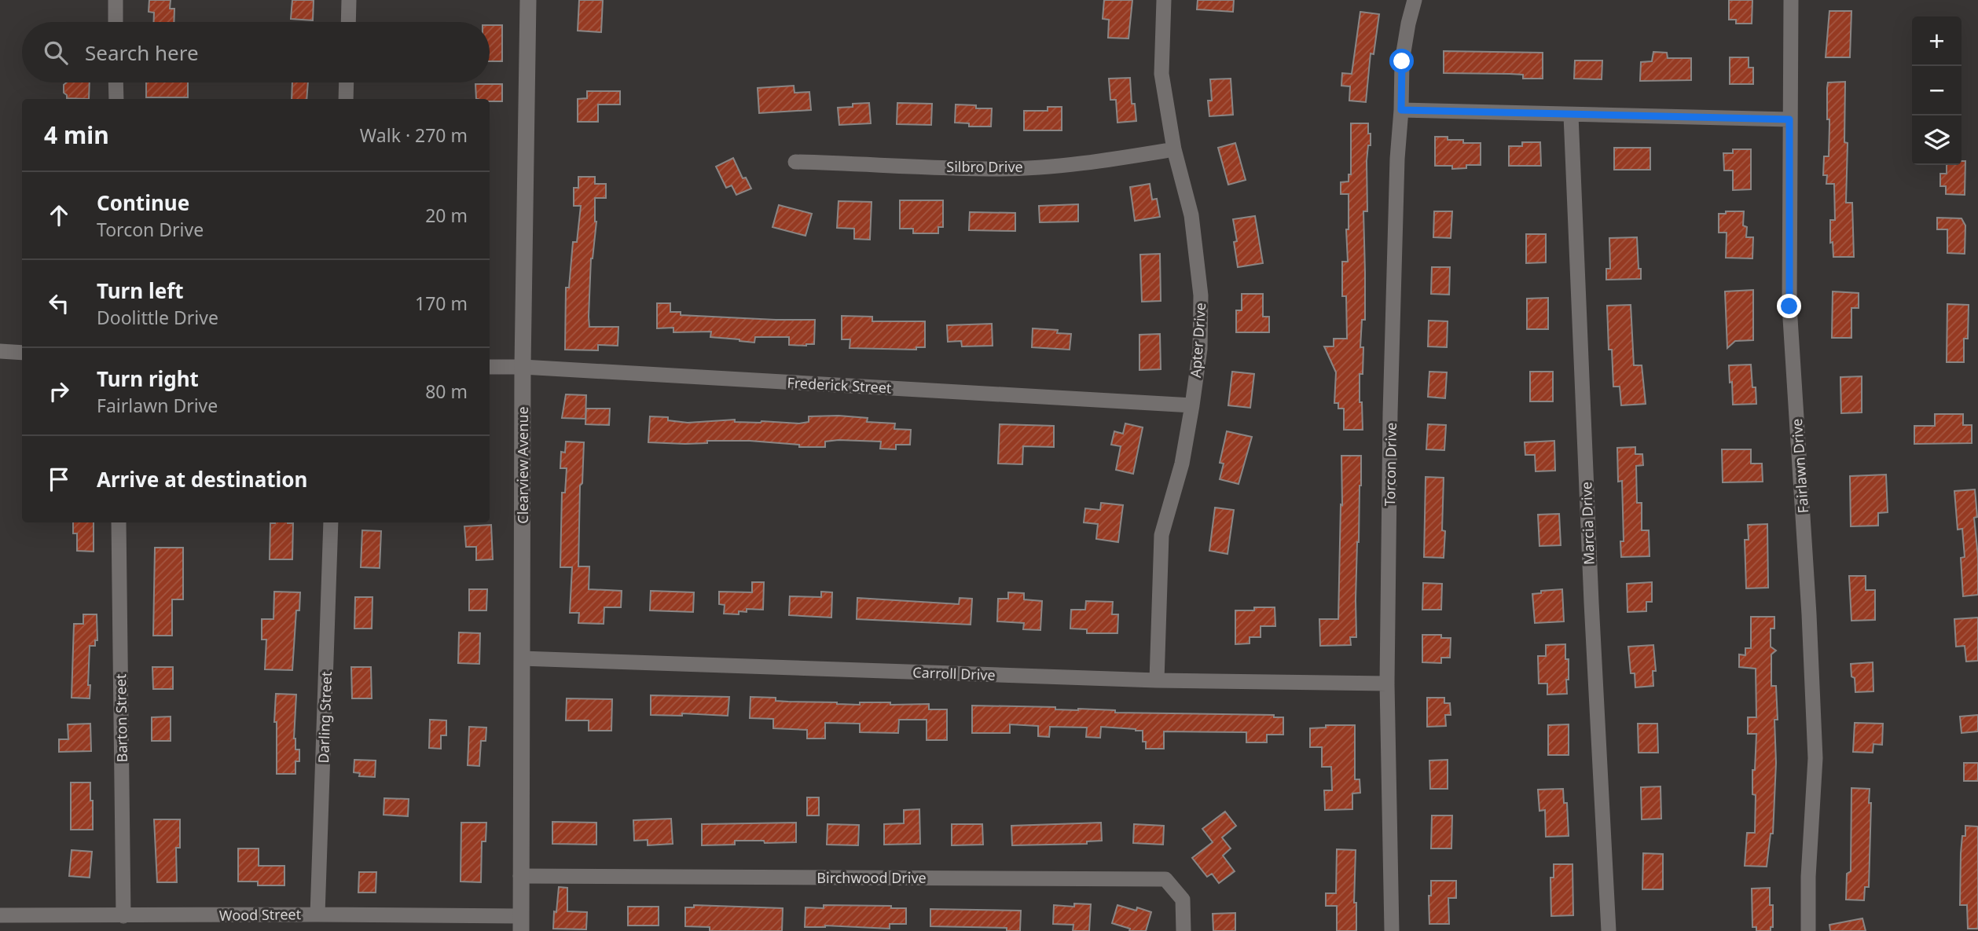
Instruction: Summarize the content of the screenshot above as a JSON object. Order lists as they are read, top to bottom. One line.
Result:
{"streets":{"street":["Silbro Drive","Apter Drive","Frederick Street","Torcon Drive","Clearview Avenue","Fairlawn Drive","Marcia Drive","Carroll Drive","Darling Street","Barton Street","Birchwood Drive","Wood Street"]},"crossings":[["Silbro Drive","Apter Drive"],["Apter Drive","Frederick Street"],["Apter Drive","Carroll Drive"],["Frederick Street","Clearview Avenue"],["Torcon Drive","Carroll Drive"],["Clearview Avenue","Carroll Drive"],["Clearview Avenue","Birchwood Drive"],["Clearview Avenue","Wood Street"],["Darling Street","Wood Street"],["Barton Street","Wood Street"]],"page":{"map_buttons":["+","−"],"search":"Search here","heading":["4 min","Walk · 270 m"],"list":[["Continue","Torcon Drive","20 m"],["Turn left","Doolittle Drive","170 m"],["Turn right","Fairlawn Drive","80 m"],"Arrive at destination"]}}
